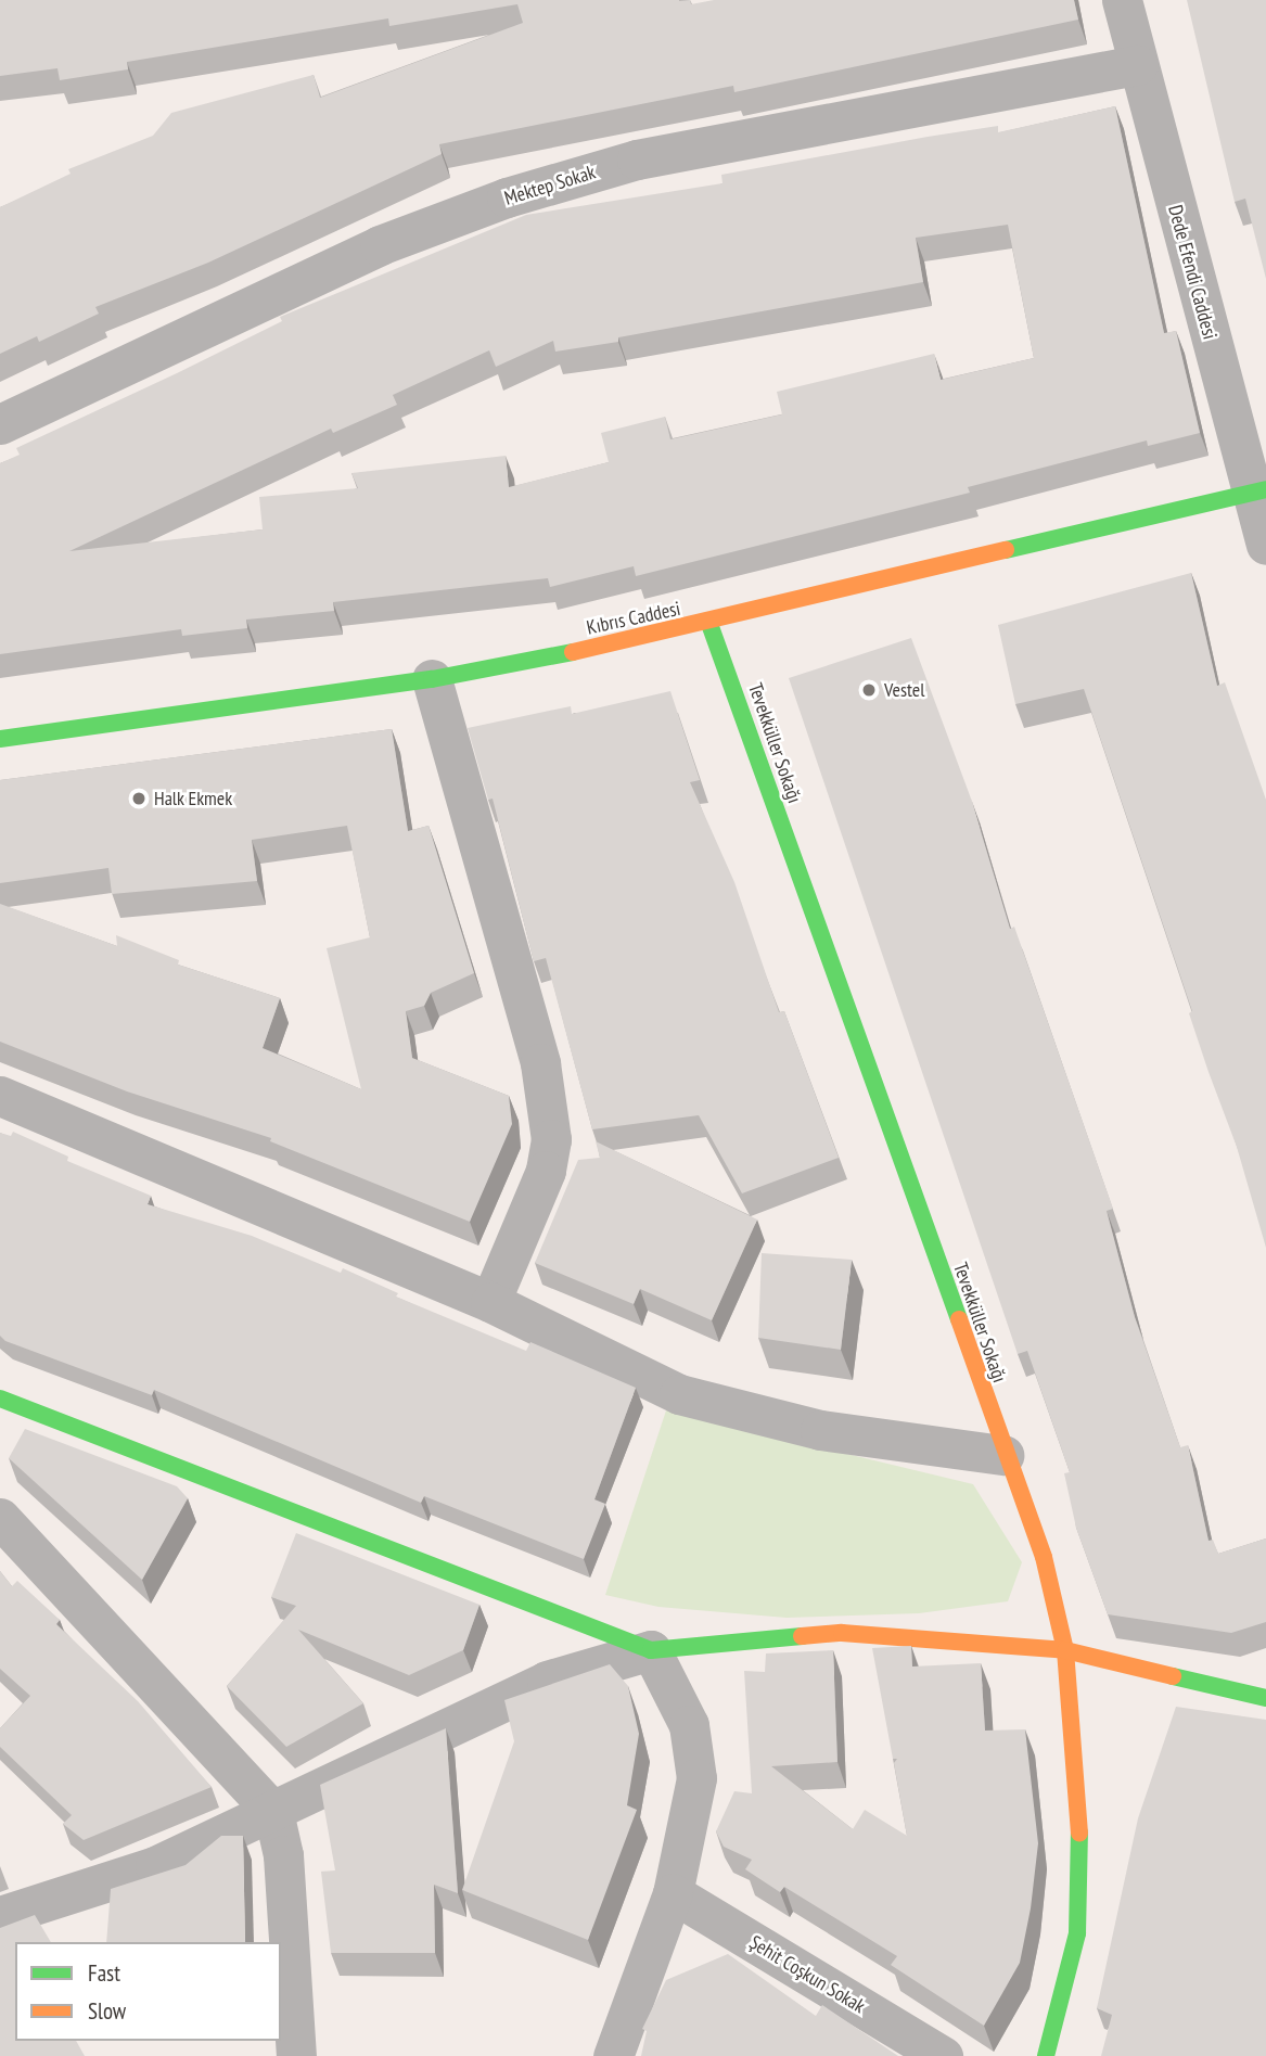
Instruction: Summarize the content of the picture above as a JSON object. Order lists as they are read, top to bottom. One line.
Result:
{"streets":{"street":["Mektep Sokak","Dede Efendi Caddesi","Kıbrıs Caddesi","Tevekküller Sokağı","Şehit Coşkun Sokak"]},"crossings":[["Mektep Sokak","Dede Efendi Caddesi"],["Dede Efendi Caddesi","Kıbrıs Caddesi"],["Kıbrıs Caddesi","Tevekküller Sokağı"]],"places":["Vestel","Halk Ekmek"],"legend":["Fast","Slow"]}
